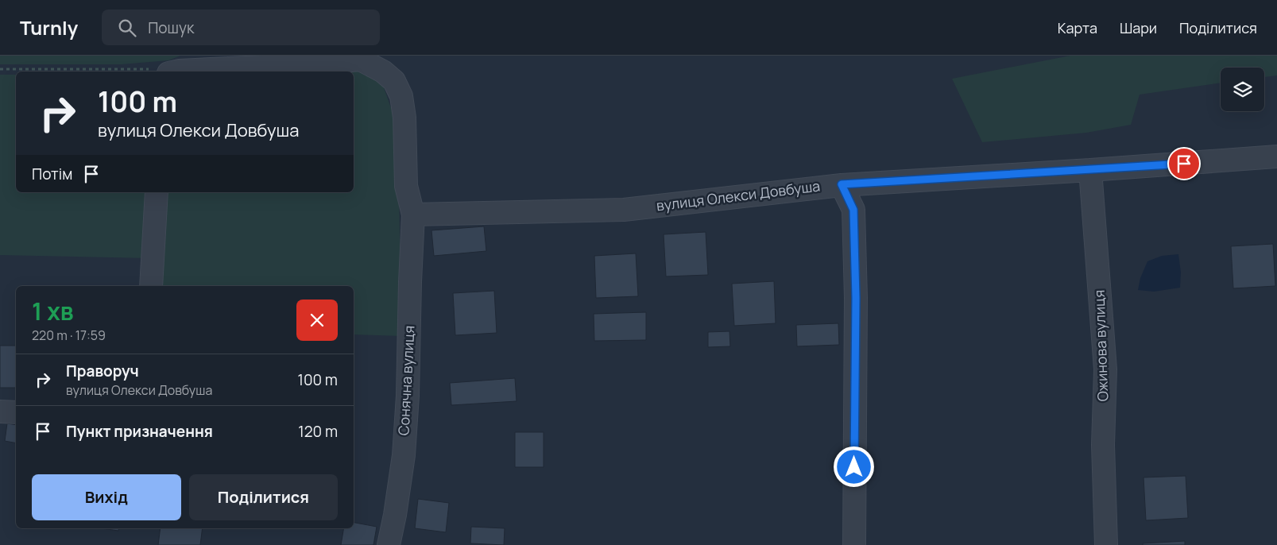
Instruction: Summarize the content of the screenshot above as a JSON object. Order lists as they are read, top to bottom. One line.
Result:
{"streets":{"street":["вулиця Олекси Довбуша","Ожинова вулиця","Сонячна вулиця"]},"crossings":[["вулиця Олекси Довбуша","Ожинова вулиця"],["вулиця Олекси Довбуша","Сонячна вулиця"]],"page":{"header":"Turnly","search":"Пошук","nav":["Карта","Шари","Поділитися"],"turn":["100 m","вулиця Олекси Довбуша"],"then":"Потім","heading":["1 хв","220 m · 17:59"],"list":[{"name":"Праворуч","note":"вулиця Олекси Довбуша","value":"100 m"},{"name":"Пункт призначення","value":"120 m"}],"buttons":["Вихід","Поділитися"]}}
